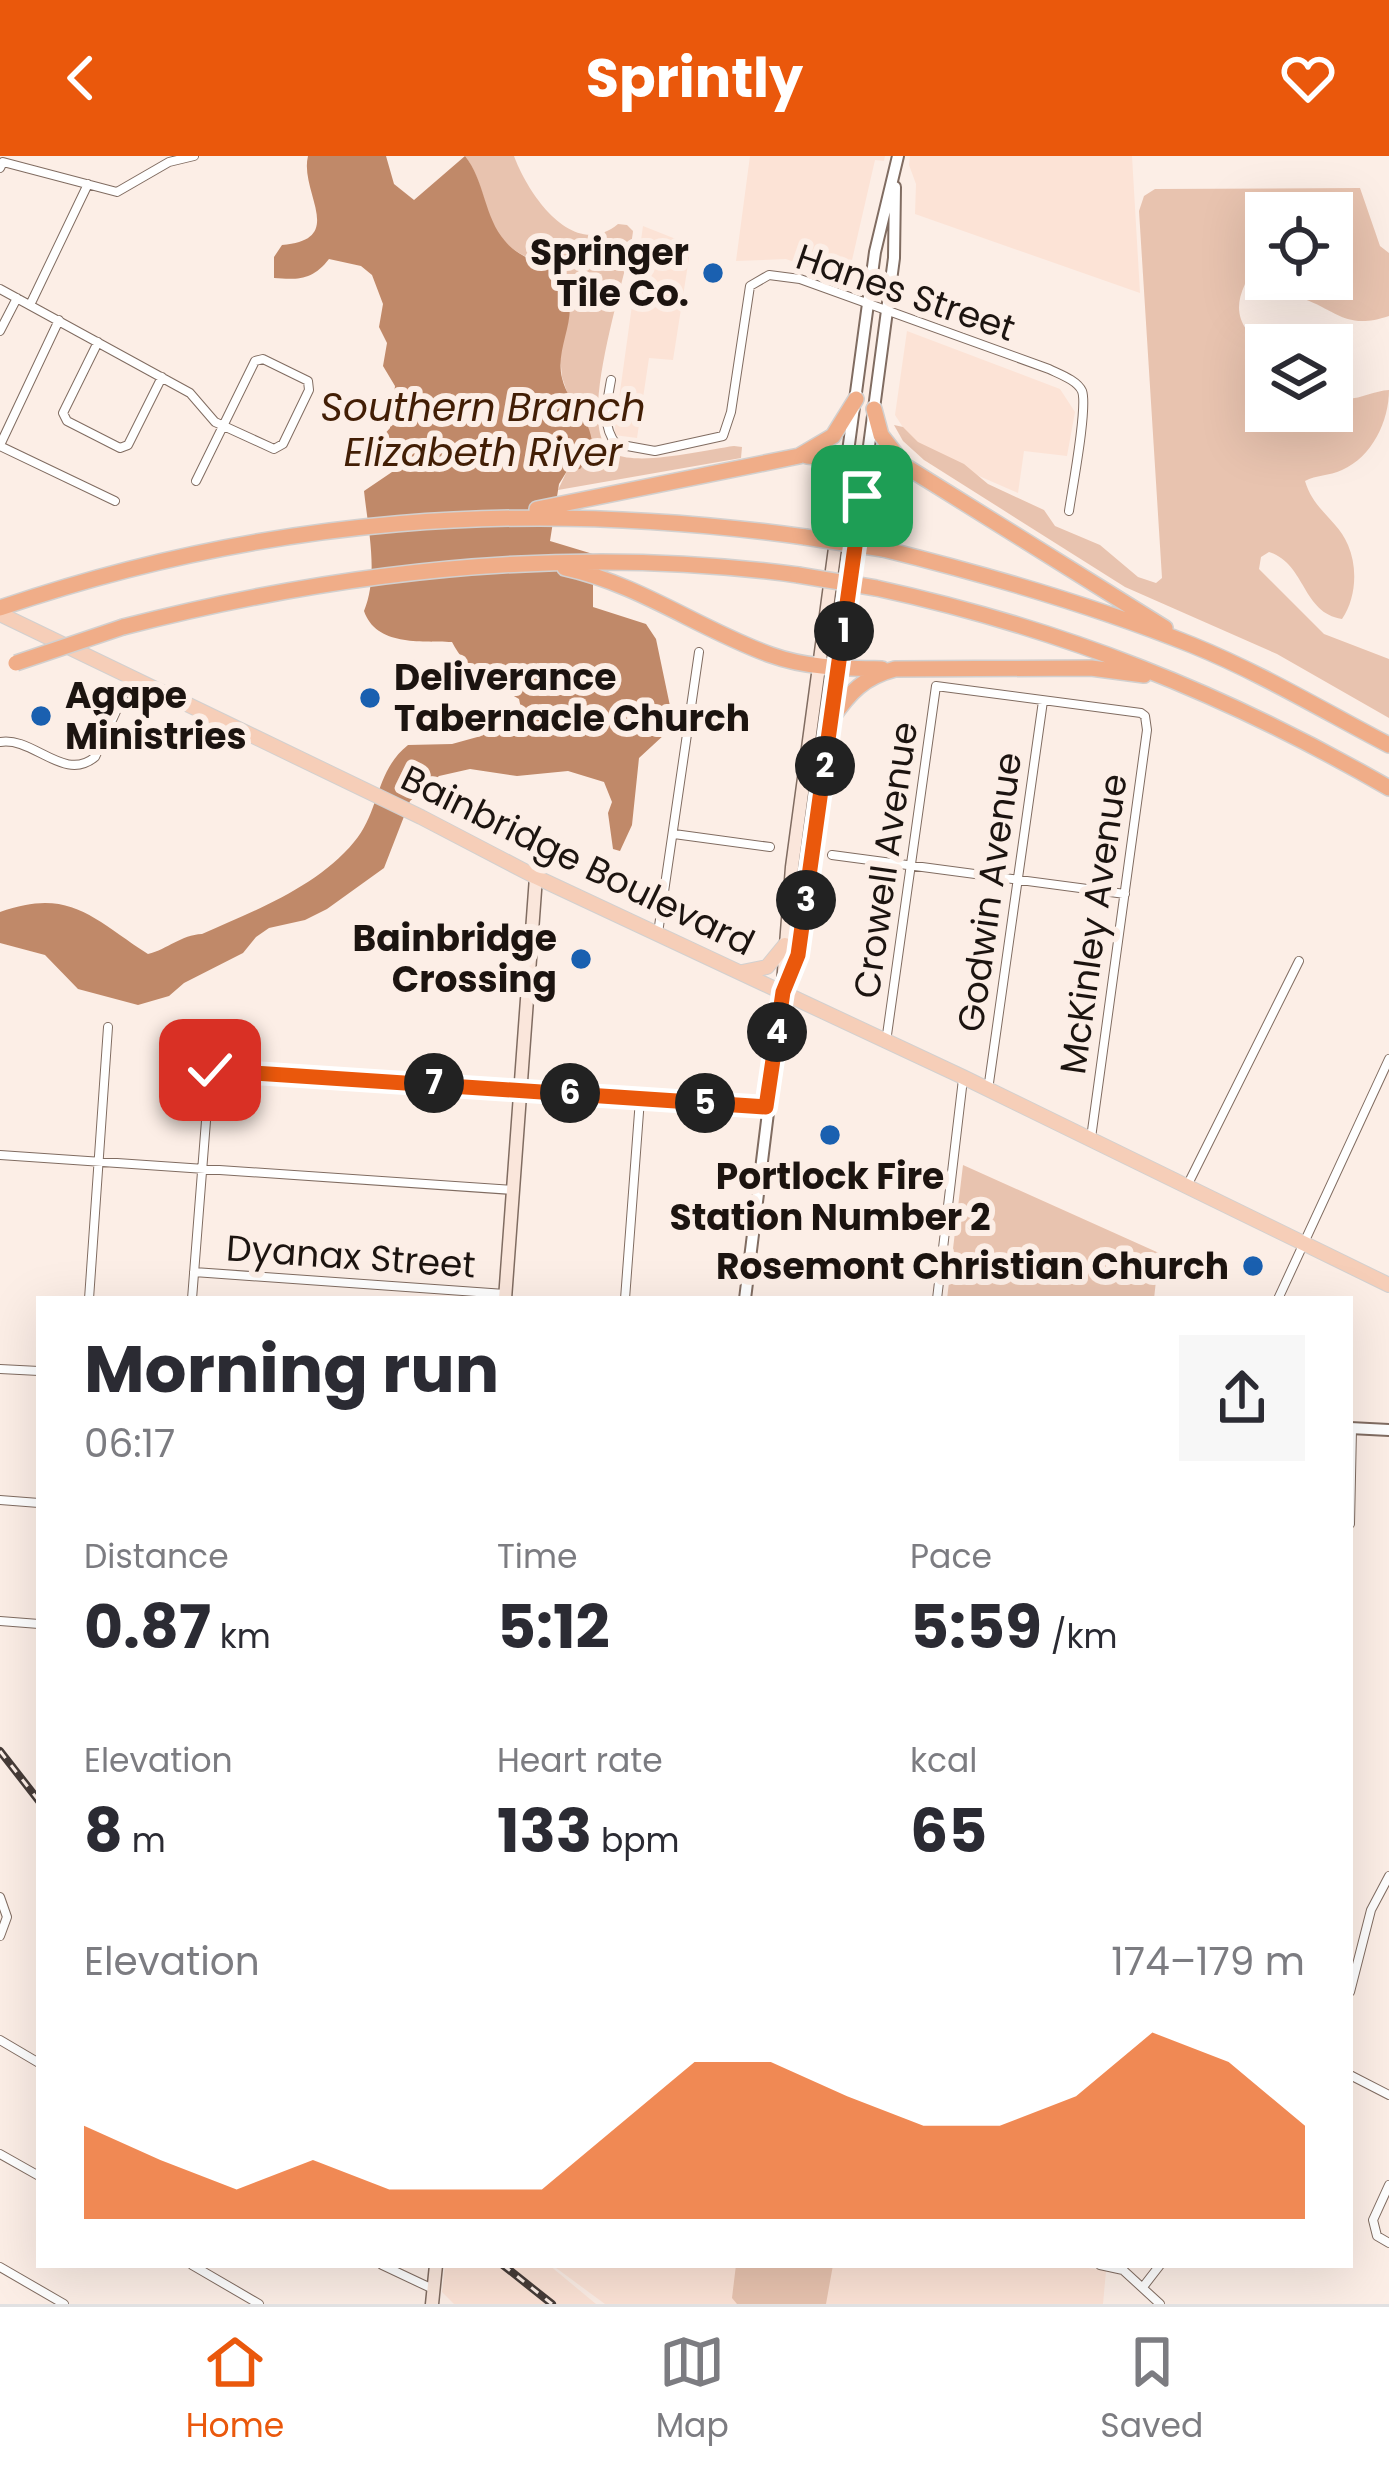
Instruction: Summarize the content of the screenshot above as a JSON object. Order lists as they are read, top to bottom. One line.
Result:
{"streets":{"main road":["Bainbridge Boulevard"],"street":["Hanes Street","Crowell Avenue","Godwin Avenue","McKinley Avenue","Dyanax Street"]},"crossings":[["Bainbridge Boulevard","Crowell Avenue"],["Bainbridge Boulevard","Godwin Avenue"],["Bainbridge Boulevard","McKinley Avenue"],["Crowell Avenue","Godwin Avenue"],["Crowell Avenue","McKinley Avenue"],["Godwin Avenue","McKinley Avenue"]],"water":["Southern Branch Elizabeth River"],"places":["Springer Tile Co.","Deliverance Tabernacle Church","Agape Ministries","Bainbridge Crossing","Portlock Fire Station Number 2","Rosemont Christian Church"],"page":{"header":"Sprintly","pins":["1","2","3","4","7","6","5"],"heading":["Morning run","06:17"],"stats":[["Distance","0.87 km"],["Time","5:12"],["Pace","5:59 /km"],["Elevation","8 m"],["Heart rate","133 bpm"],["kcal","65"]],"chart":["Elevation","174–179 m"],"tabs":["Home","Map","Saved"]}}
